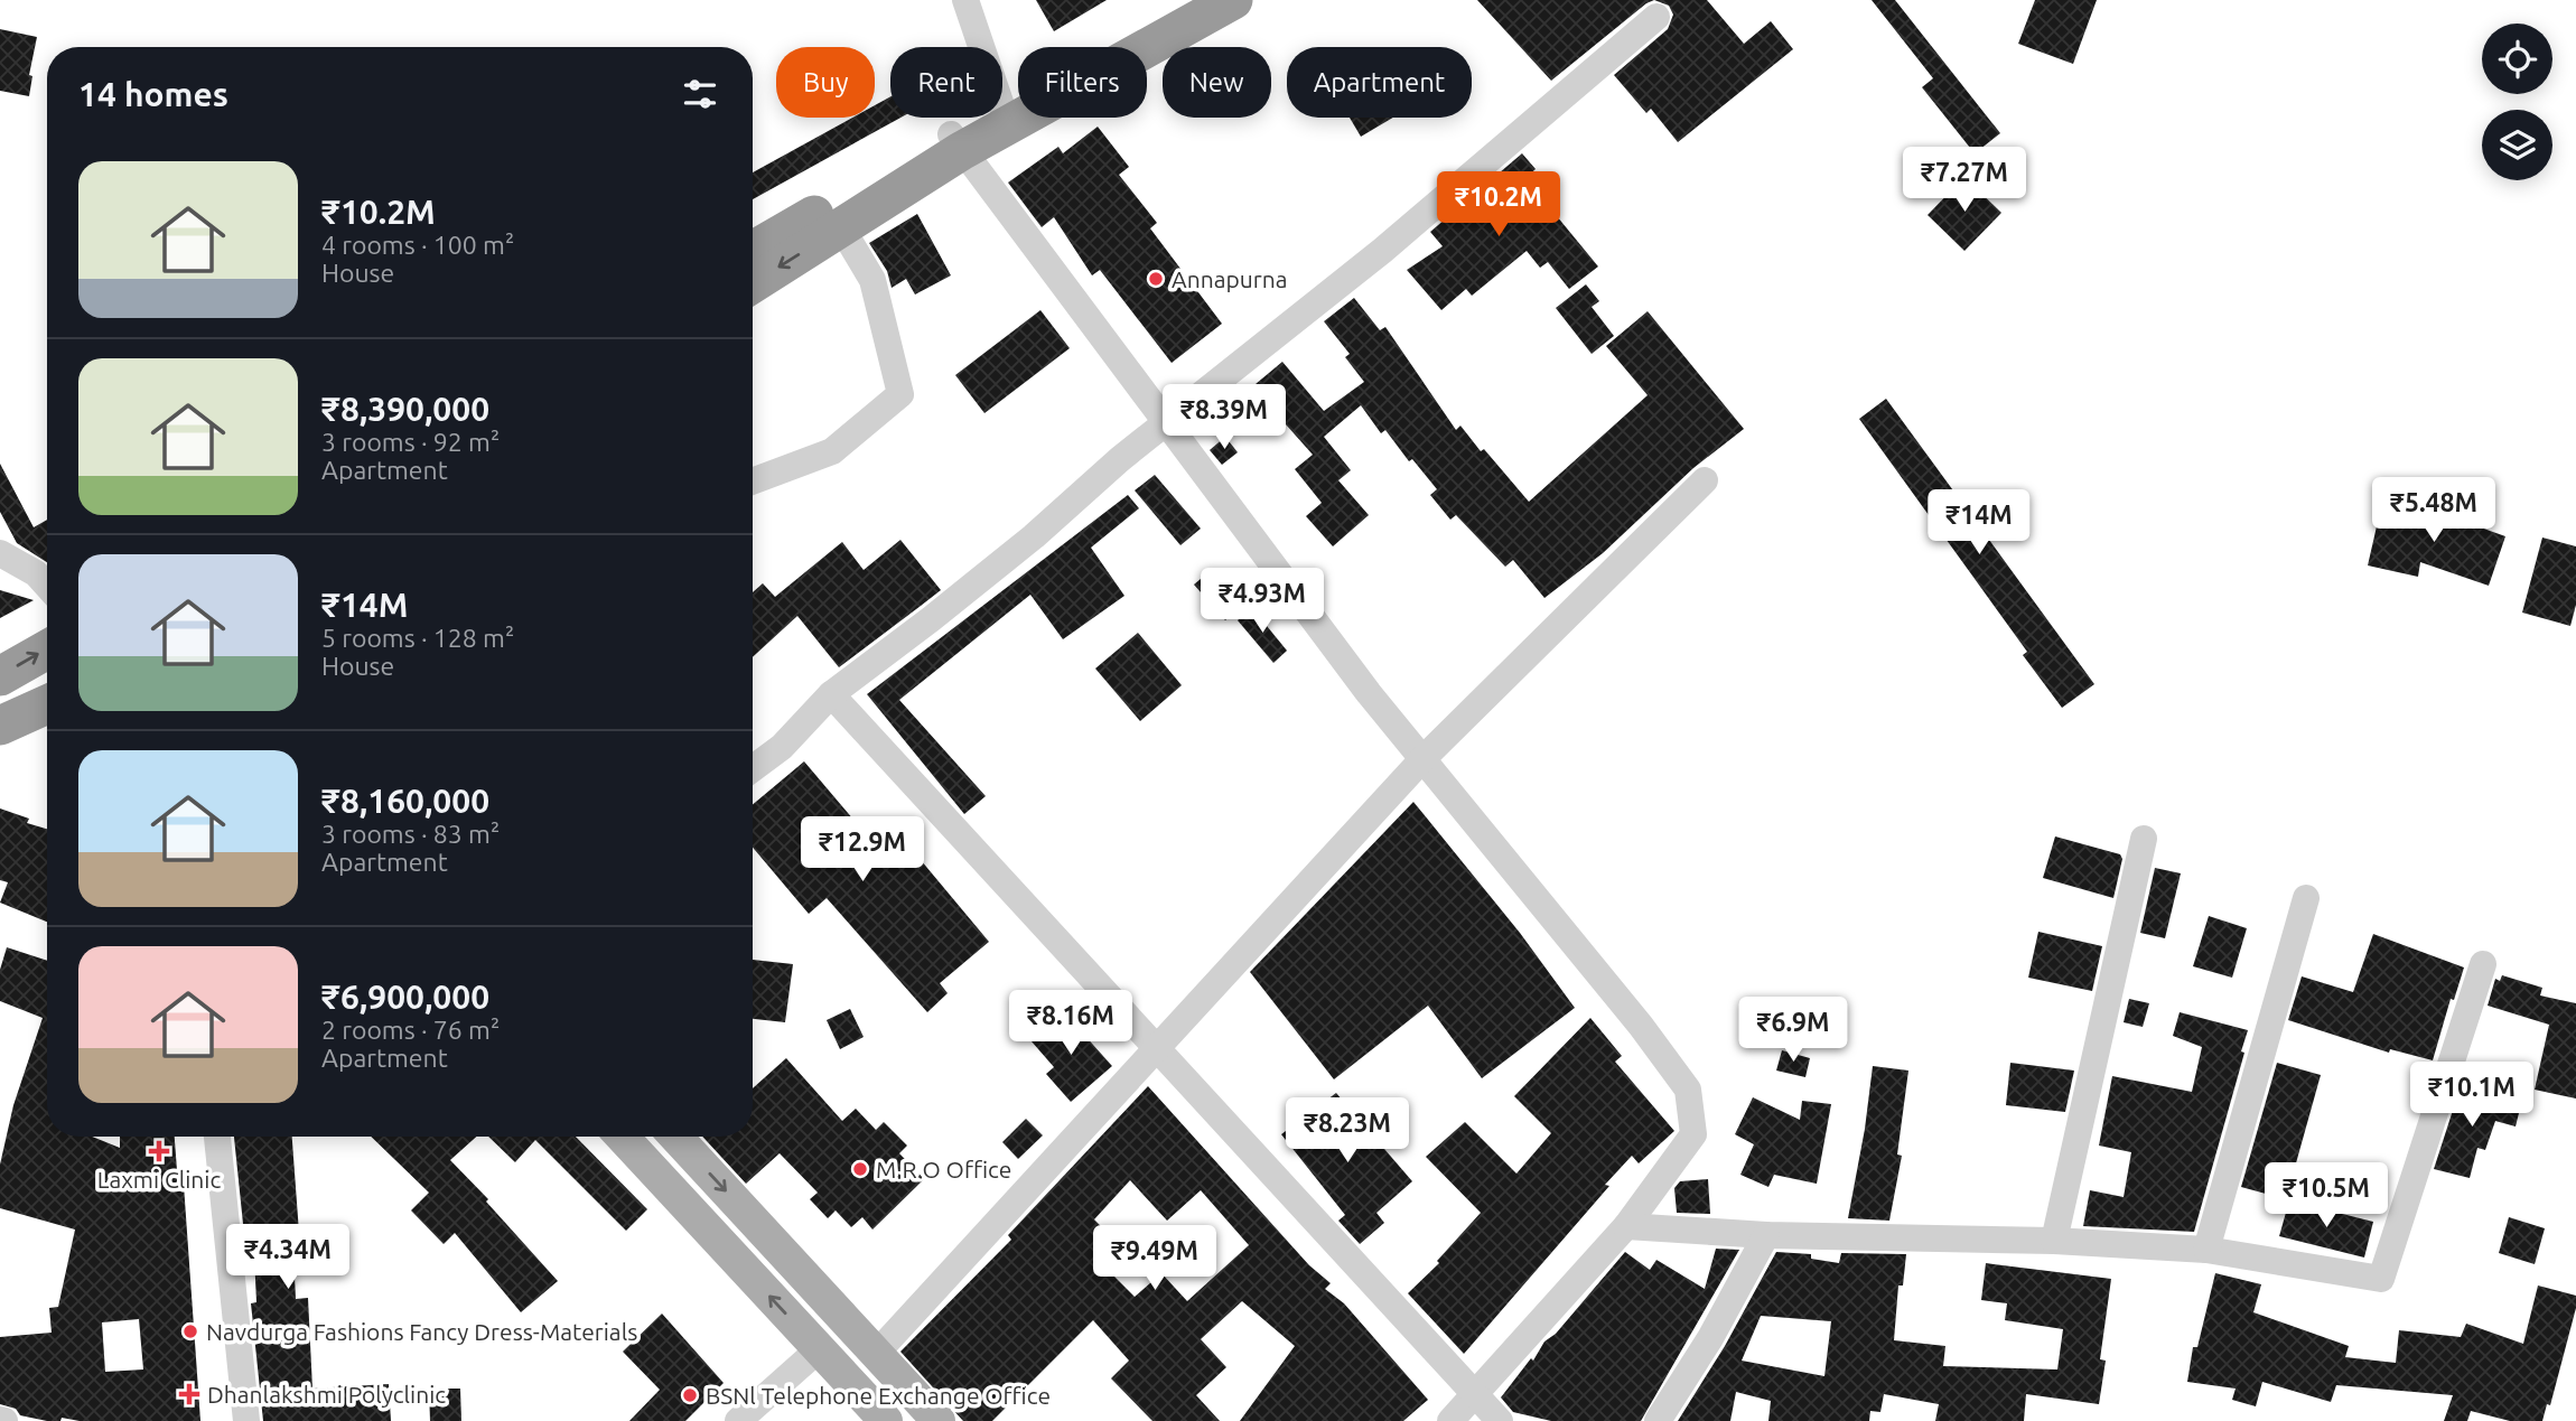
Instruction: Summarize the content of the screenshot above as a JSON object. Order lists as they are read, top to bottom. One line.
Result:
{"places":{"other":["Annapurna","M.R.O Office","Navdurga Fashions Fancy Dress-Materials","BSNl Telephone Exchange Office"],"health":["Laxmi Clinic","Dhanlakshmi Polyclinic"]},"page":{"chip":["Buy","Rent","Filters","New","Apartment"],"heading":"14 homes","list":[{"name":"₹10.2M","note":"4 rooms · 100 m² · House"},{"name":"₹8,390,000","note":"3 rooms · 92 m² · Apartment"},{"name":"₹14M","note":"5 rooms · 128 m² · House"},{"name":"₹8,160,000","note":"3 rooms · 83 m² · Apartment"},{"name":"₹6,900,000","note":"2 rooms · 76 m² · Apartment"}],"price":["₹7.27M","₹10.2M","₹8.39M","₹5.48M","₹14M","₹4.93M","₹12.9M","₹8.16M","₹6.9M","₹10.1M","₹8.23M","₹10.5M","₹4.34M","₹9.49M"]}}
